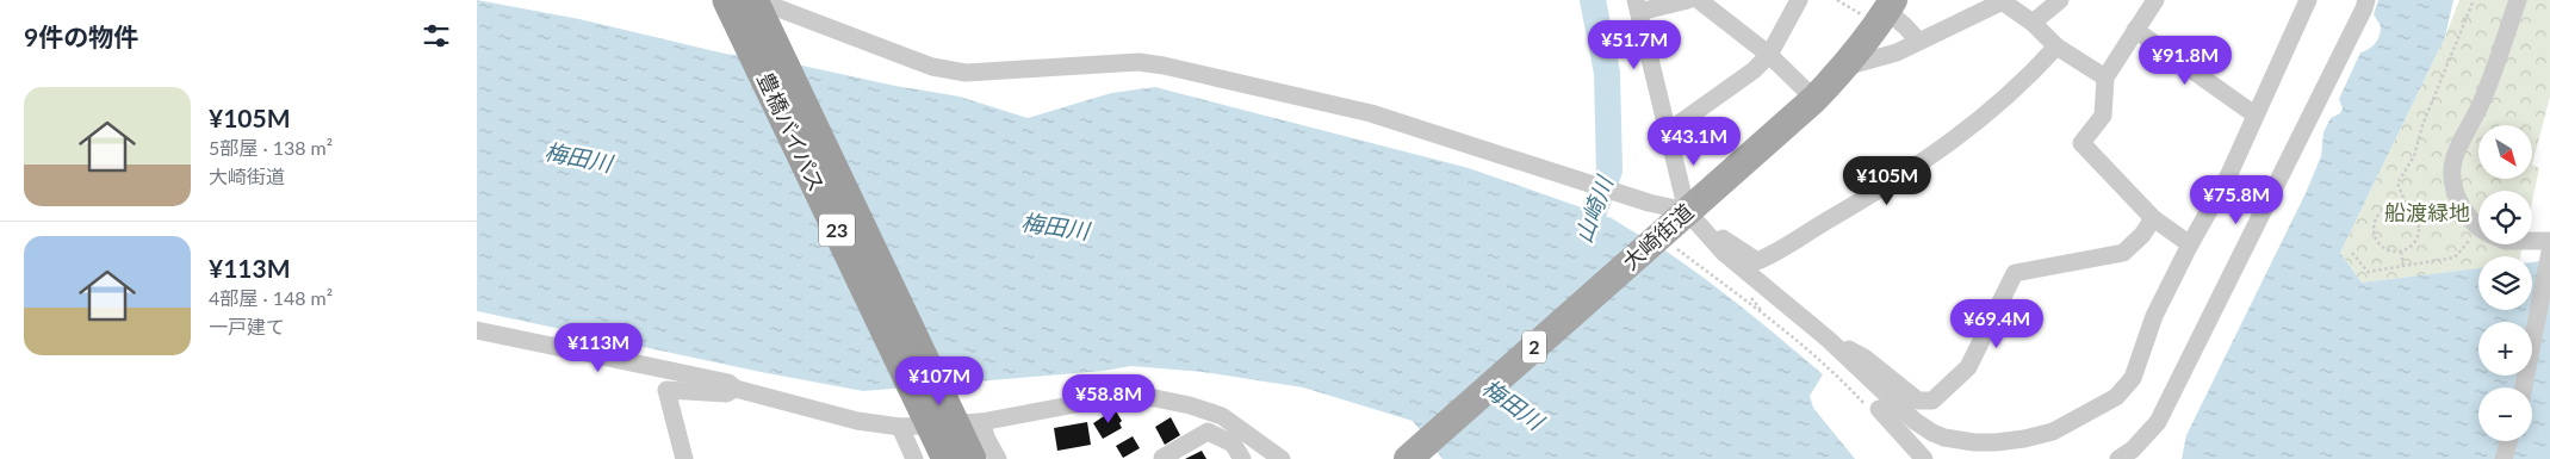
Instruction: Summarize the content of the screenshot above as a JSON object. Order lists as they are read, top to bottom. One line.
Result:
{"streets":{"highway":["豊橋バイパス","23"],"main road":["大崎街道","2"]},"water":["梅田川","山崎川"],"parks":["船渡緑地"],"north":"bottom right","page":{"heading":"9件の物件","price":["¥51.7M","¥91.8M","¥43.1M","¥105M","¥75.8M","¥69.4M","¥113M","¥107M","¥58.8M"],"list":[{"name":"¥105M","note":"5部屋 · 138 m² · 大崎街道"},{"name":"¥113M","note":"4部屋 · 148 m² · 一戸建て"}],"map_buttons":["+","−"]}}
